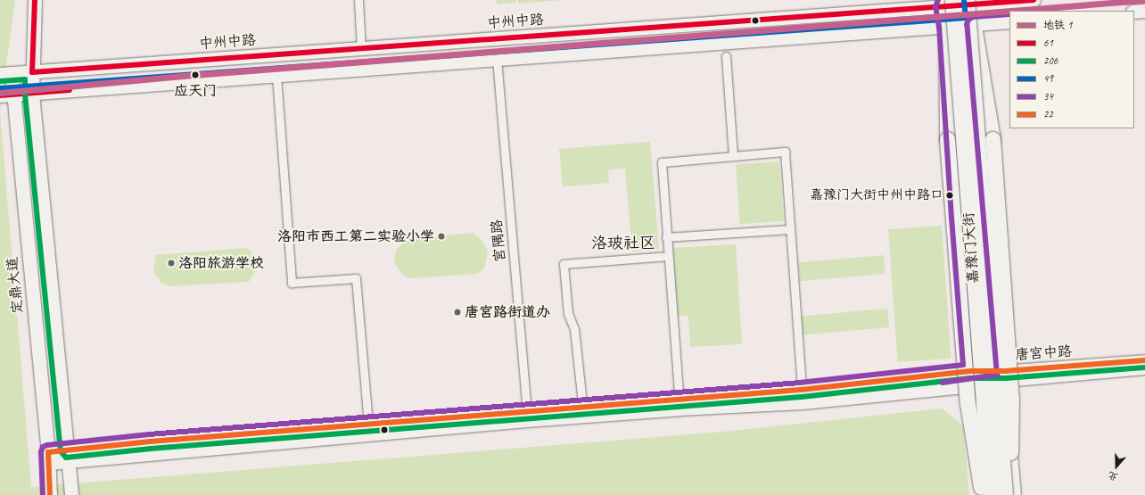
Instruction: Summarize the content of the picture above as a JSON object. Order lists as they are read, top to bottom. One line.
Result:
{"streets":{"highway":["嘉豫门大街"],"main road":["中州中路","定鼎大道","唐宫中路"],"street":["宫隅路"]},"crossings":[["中州中路","嘉豫门大街"],["中州中路","定鼎大道"],["宫隅路","唐宫中路"],["定鼎大道","唐宫中路"]],"districts":["洛玻社区"],"places":["应天门","嘉豫门大街中州中路口","洛阳市西工第二实验小学","洛阳旅游学校","唐宫路街道办"],"lines":["metro line 1","transit line 61","transit line 34","transit line 49","transit line 206","transit line 22"],"legend":["地铁 1","61","206","49","34","22"],"north":"bottom"}
